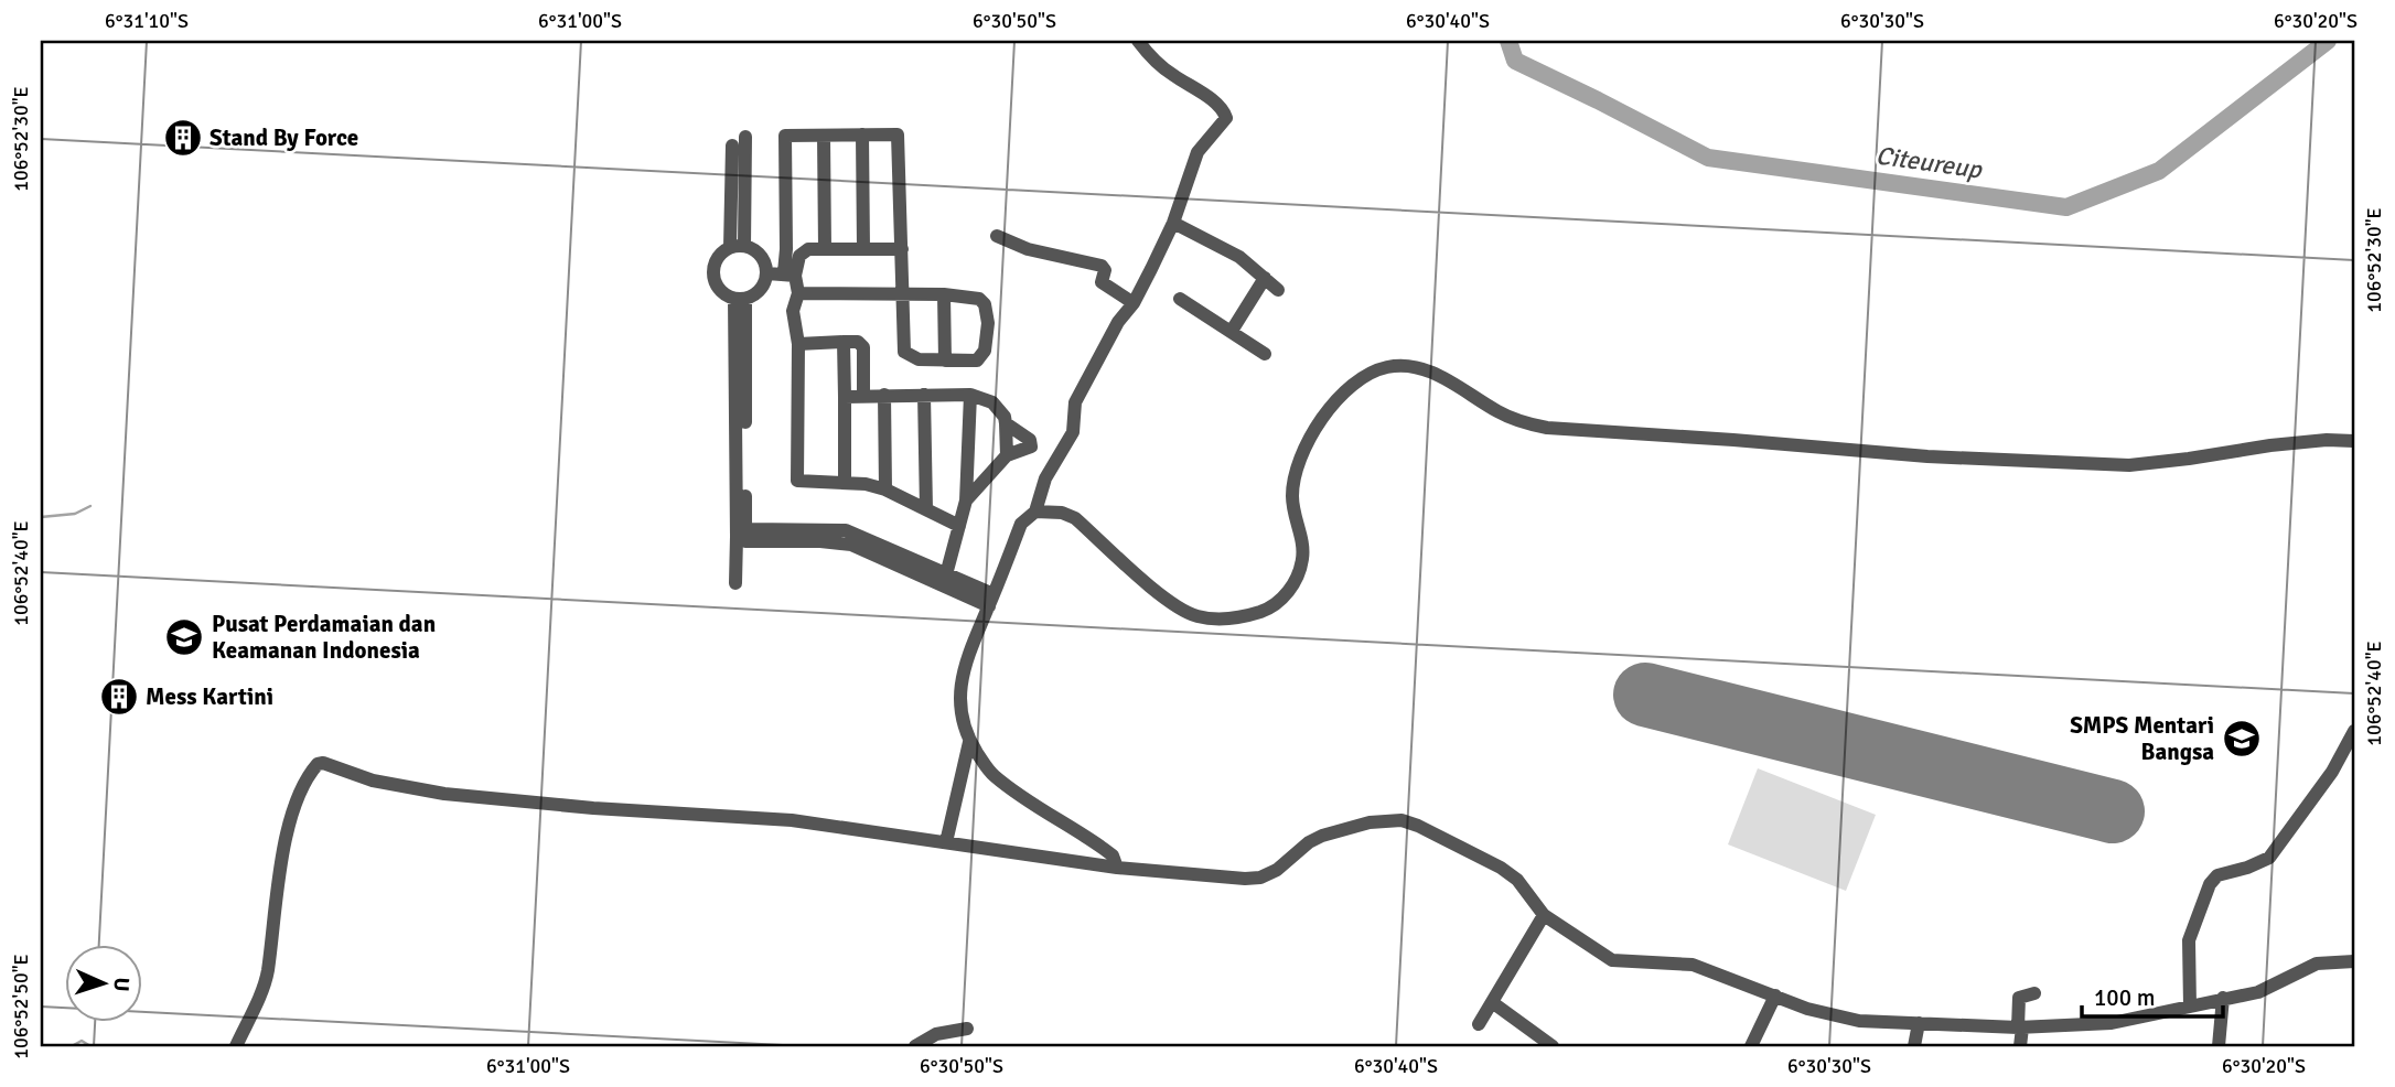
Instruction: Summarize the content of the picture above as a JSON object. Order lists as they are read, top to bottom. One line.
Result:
{"water":["Citeureup"],"places":{"building":["Stand By Force","Mess Kartini"],"school or university":["Pusat Perdamaian dan Keamanan Indonesia","SMPS Mentari Bangsa"]},"scale_bar":"100 m","north":"right","coordinates":["6°31'10\"S","6°31'00\"S","6°30'50\"S","6°30'40\"S","6°30'30\"S","6°30'20\"S","106°52'30\"E","106°52'40\"E","106°52'50\"E"]}
